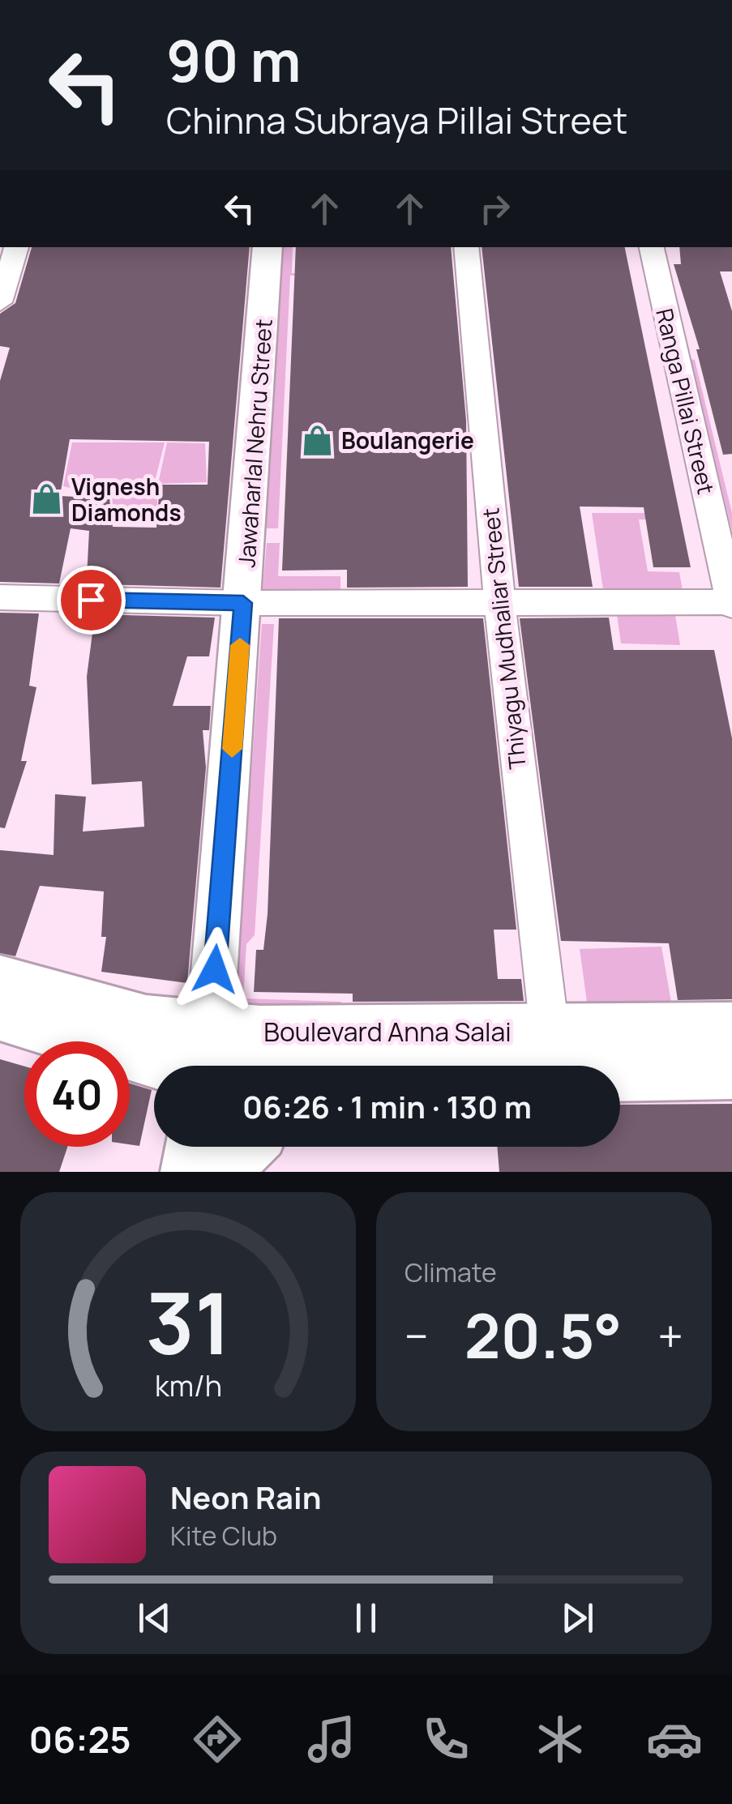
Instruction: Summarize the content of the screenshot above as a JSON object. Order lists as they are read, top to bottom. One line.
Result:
{"streets":{"main road":["Boulevard Anna Salai"],"street":["Ranga Pillai Street","Jawaharlal Nehru Street","Thiyagu Mudhaliar Street"]},"crossings":[["Jawaharlal Nehru Street","Boulevard Anna Salai"],["Thiyagu Mudhaliar Street","Boulevard Anna Salai"]],"places":{"shop":["Boulangerie","Vignesh Diamonds"]},"page":{"turn":["90 m","Chinna Subraya Pillai Street"],"limit":"40","trip":"06:26 · 1 min · 130 m","tile":"Climate","heat":["−","20.5°","+"],"song":["Neon Rain","Kite Club"],"tabs":"06:25","gauge":["31","km/h"]}}
